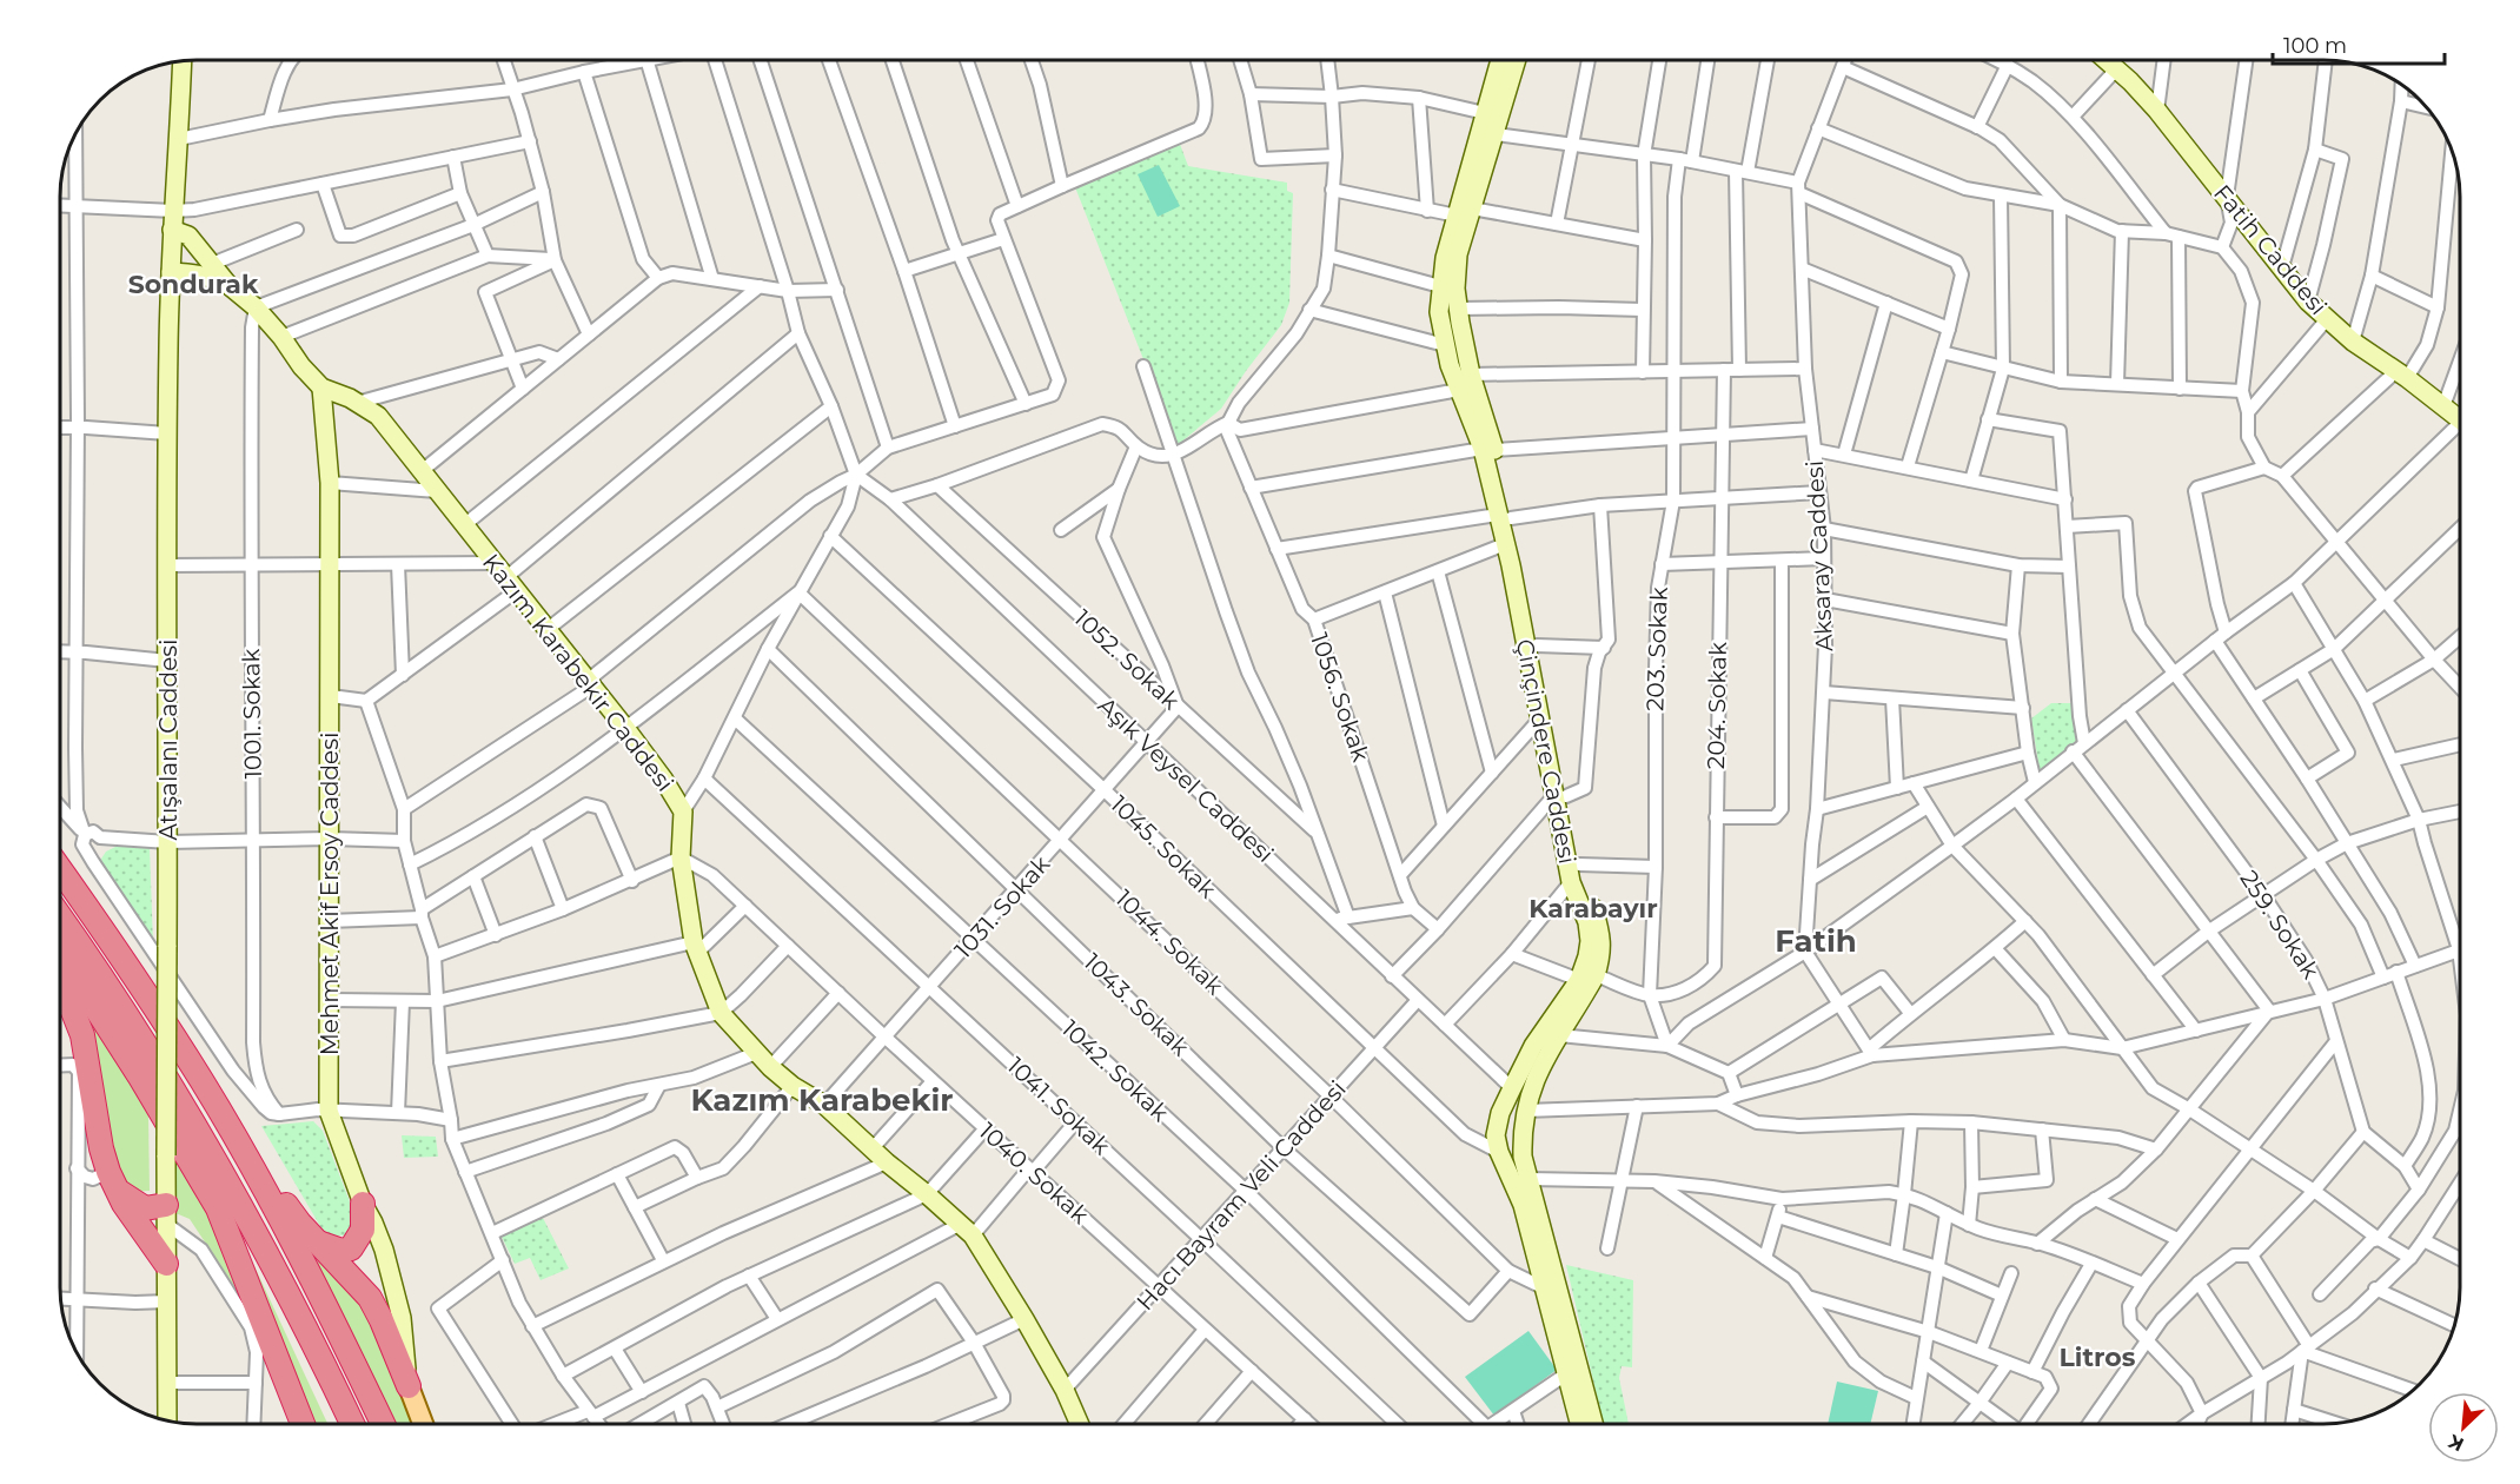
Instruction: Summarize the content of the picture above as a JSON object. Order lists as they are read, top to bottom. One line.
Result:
{"streets":{"main road":["Fatih Caddesi","Kazım Karabekir Caddesi","Atışalanı Caddesi","Çinçindere Caddesi","Mehmet Akif Ersoy Caddesi"],"street":["Aksaray Caddesi","203. Sokak","1052. Sokak","1056. Sokak","204. Sokak","1001. Sokak","Aşık Veysel Caddesi","1045. Sokak","1031. Sokak","259. Sokak","1044. Sokak","1043. Sokak","1042. Sokak","1041. Sokak","1040. Sokak","Hacı Bayram Veli Caddesi"]},"crossings":[["203. Sokak","204. Sokak"],["1052. Sokak","1031. Sokak"],["Kazım Karabekir Caddesi","1001. Sokak"],["Kazım Karabekir Caddesi","Atışalanı Caddesi"],["Kazım Karabekir Caddesi","Mehmet Akif Ersoy Caddesi"],["Kazım Karabekir Caddesi","1031. Sokak"],["Kazım Karabekir Caddesi","1040. Sokak"],["Kazım Karabekir Caddesi","Hacı Bayram Veli Caddesi"],["Çinçindere Caddesi","Aşık Veysel Caddesi"],["Çinçindere Caddesi","1045. Sokak"],["Çinçindere Caddesi","1044. Sokak"],["Aşık Veysel Caddesi","1031. Sokak"],["Aşık Veysel Caddesi","Hacı Bayram Veli Caddesi"],["1045. Sokak","1031. Sokak"],["1045. Sokak","Hacı Bayram Veli Caddesi"],["1031. Sokak","1044. Sokak"],["1031. Sokak","1043. Sokak"],["1031. Sokak","1042. Sokak"],["1031. Sokak","1041. Sokak"],["1031. Sokak","1040. Sokak"],["1044. Sokak","1043. Sokak"],["1044. Sokak","Hacı Bayram Veli Caddesi"],["1043. Sokak","Hacı Bayram Veli Caddesi"],["1042. Sokak","Hacı Bayram Veli Caddesi"],["1041. Sokak","Hacı Bayram Veli Caddesi"],["1040. Sokak","Hacı Bayram Veli Caddesi"]],"districts":["Sondurak","Karabayır","Fatih","Kazım Karabekir","Litros"],"scale_bar":"100 m","north":"bottom left"}
